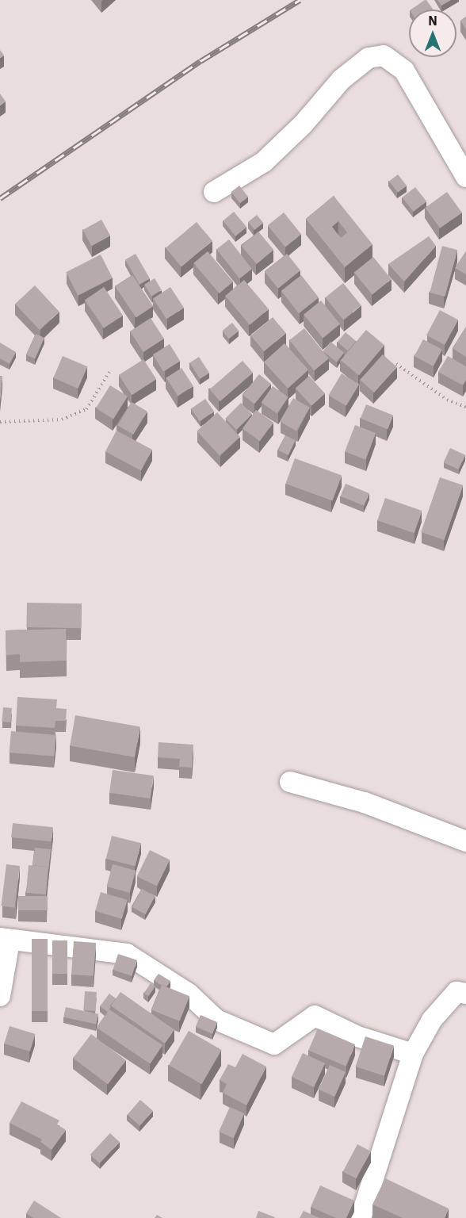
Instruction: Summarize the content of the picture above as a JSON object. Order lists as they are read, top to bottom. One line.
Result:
{"north":"top"}
